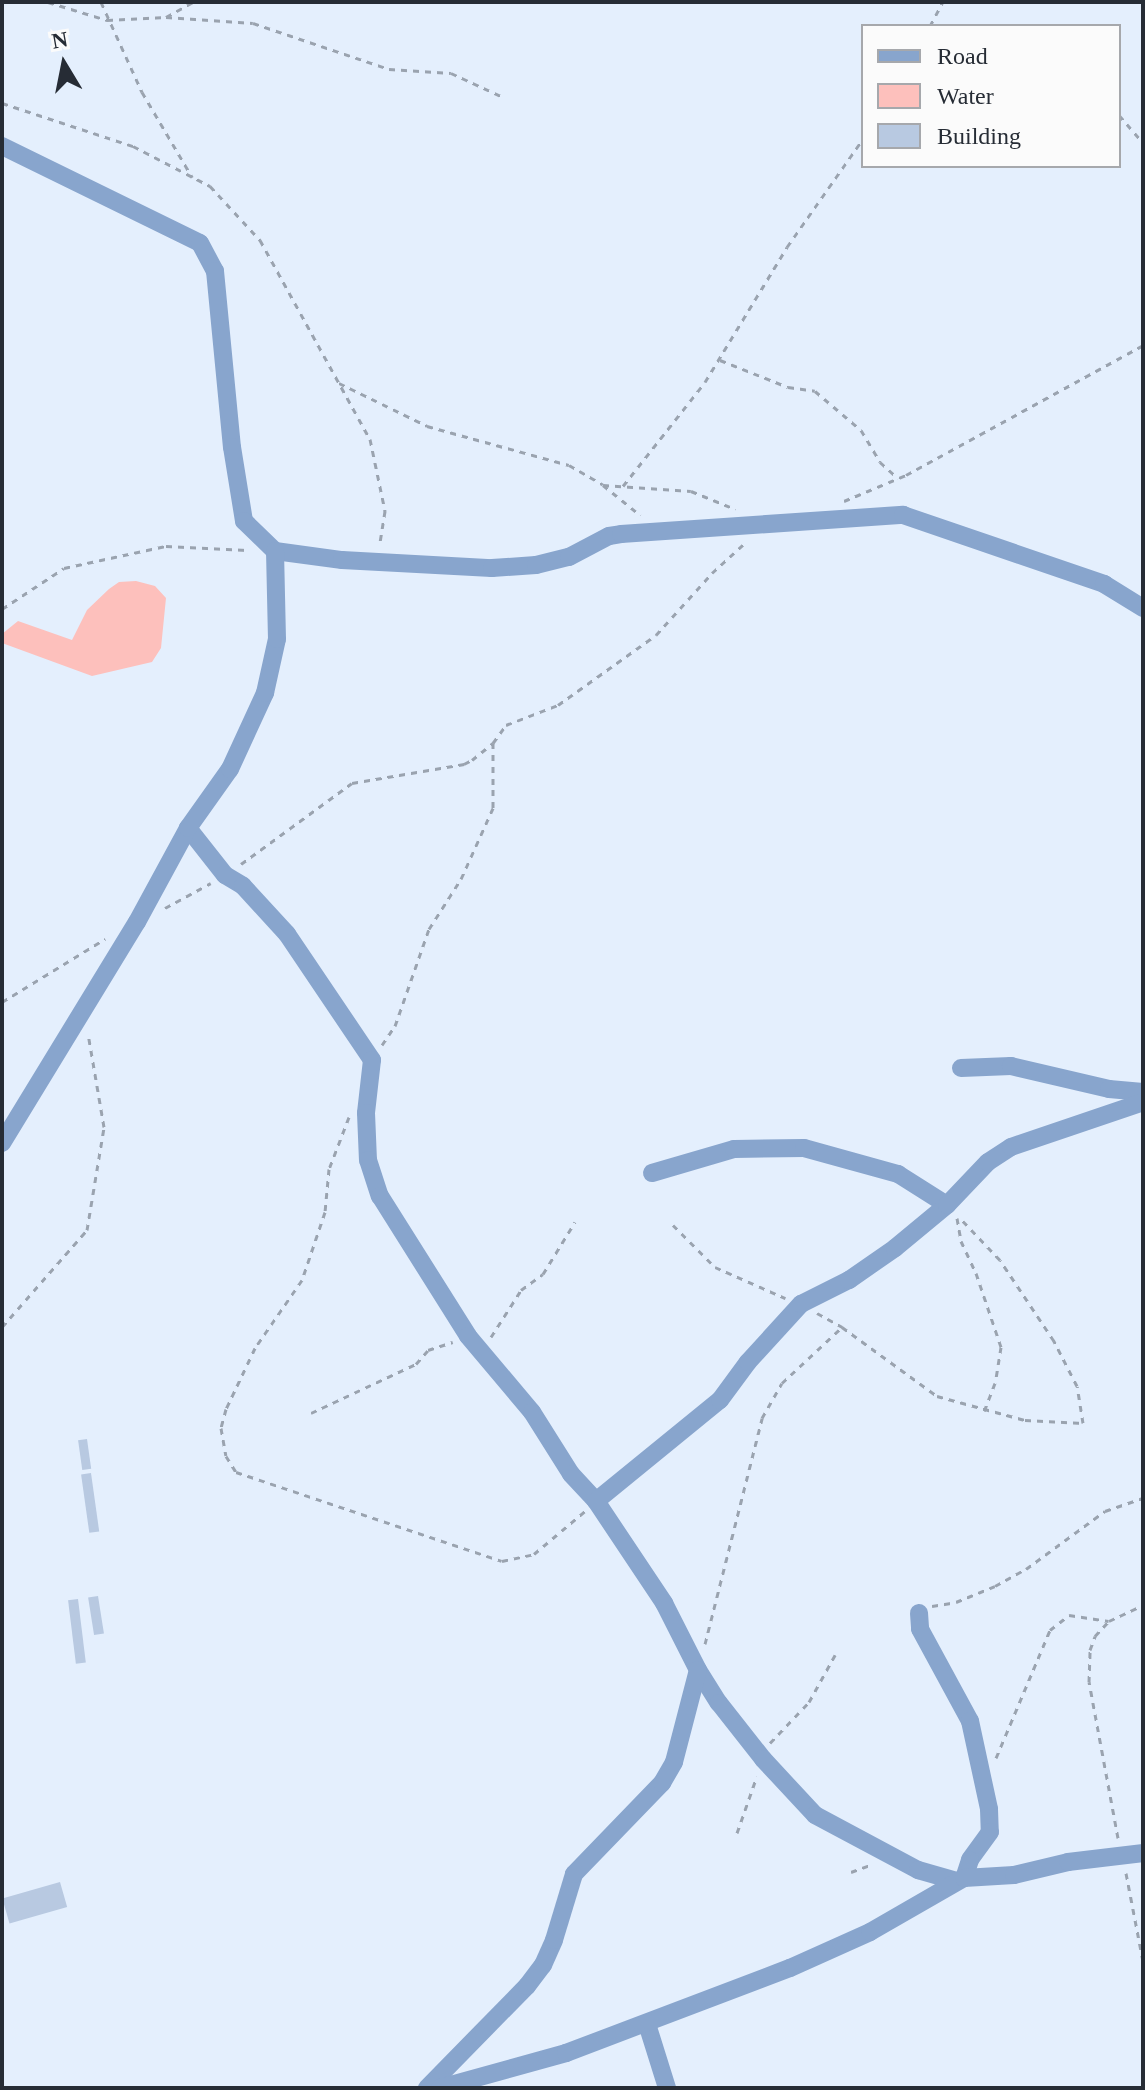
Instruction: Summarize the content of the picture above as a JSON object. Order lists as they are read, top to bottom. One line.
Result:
{"legend":["Road","Water","Building"],"north":"top"}
